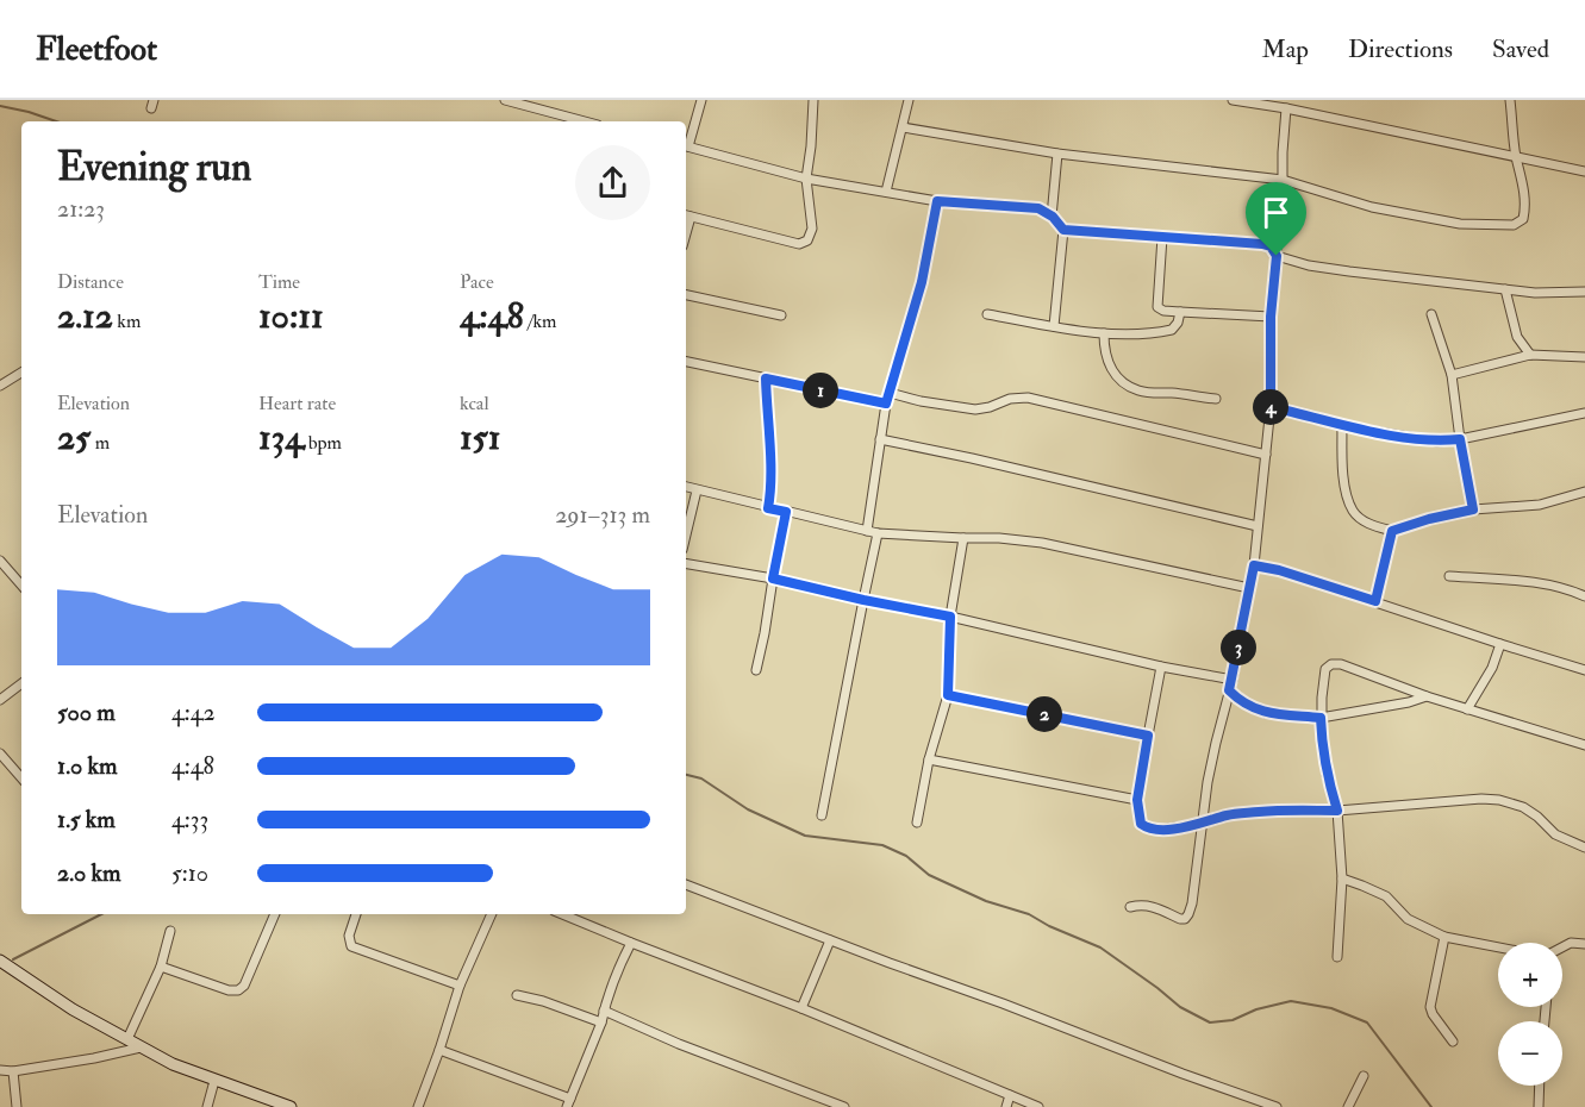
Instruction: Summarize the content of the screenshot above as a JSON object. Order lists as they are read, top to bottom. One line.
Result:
{"page":{"header":"Fleetfoot","nav":["Map","Directions","Saved"],"heading":["Evening run","21:23"],"stats":[["Distance","2.12 km"],["Time","10:11"],["Pace","4:48 /km"],["Elevation","25 m"],["Heart rate","134 bpm"],["kcal","151"]],"pins":["1","4","3","2"],"chart":["Elevation","291–313 m"],"list":[{"name":"500 m","note":"4:42"},{"name":"1.0 km","note":"4:48"},{"name":"1.5 km","note":"4:33"},{"name":"2.0 km","note":"5:10"}],"map_buttons":["+","−"]}}
